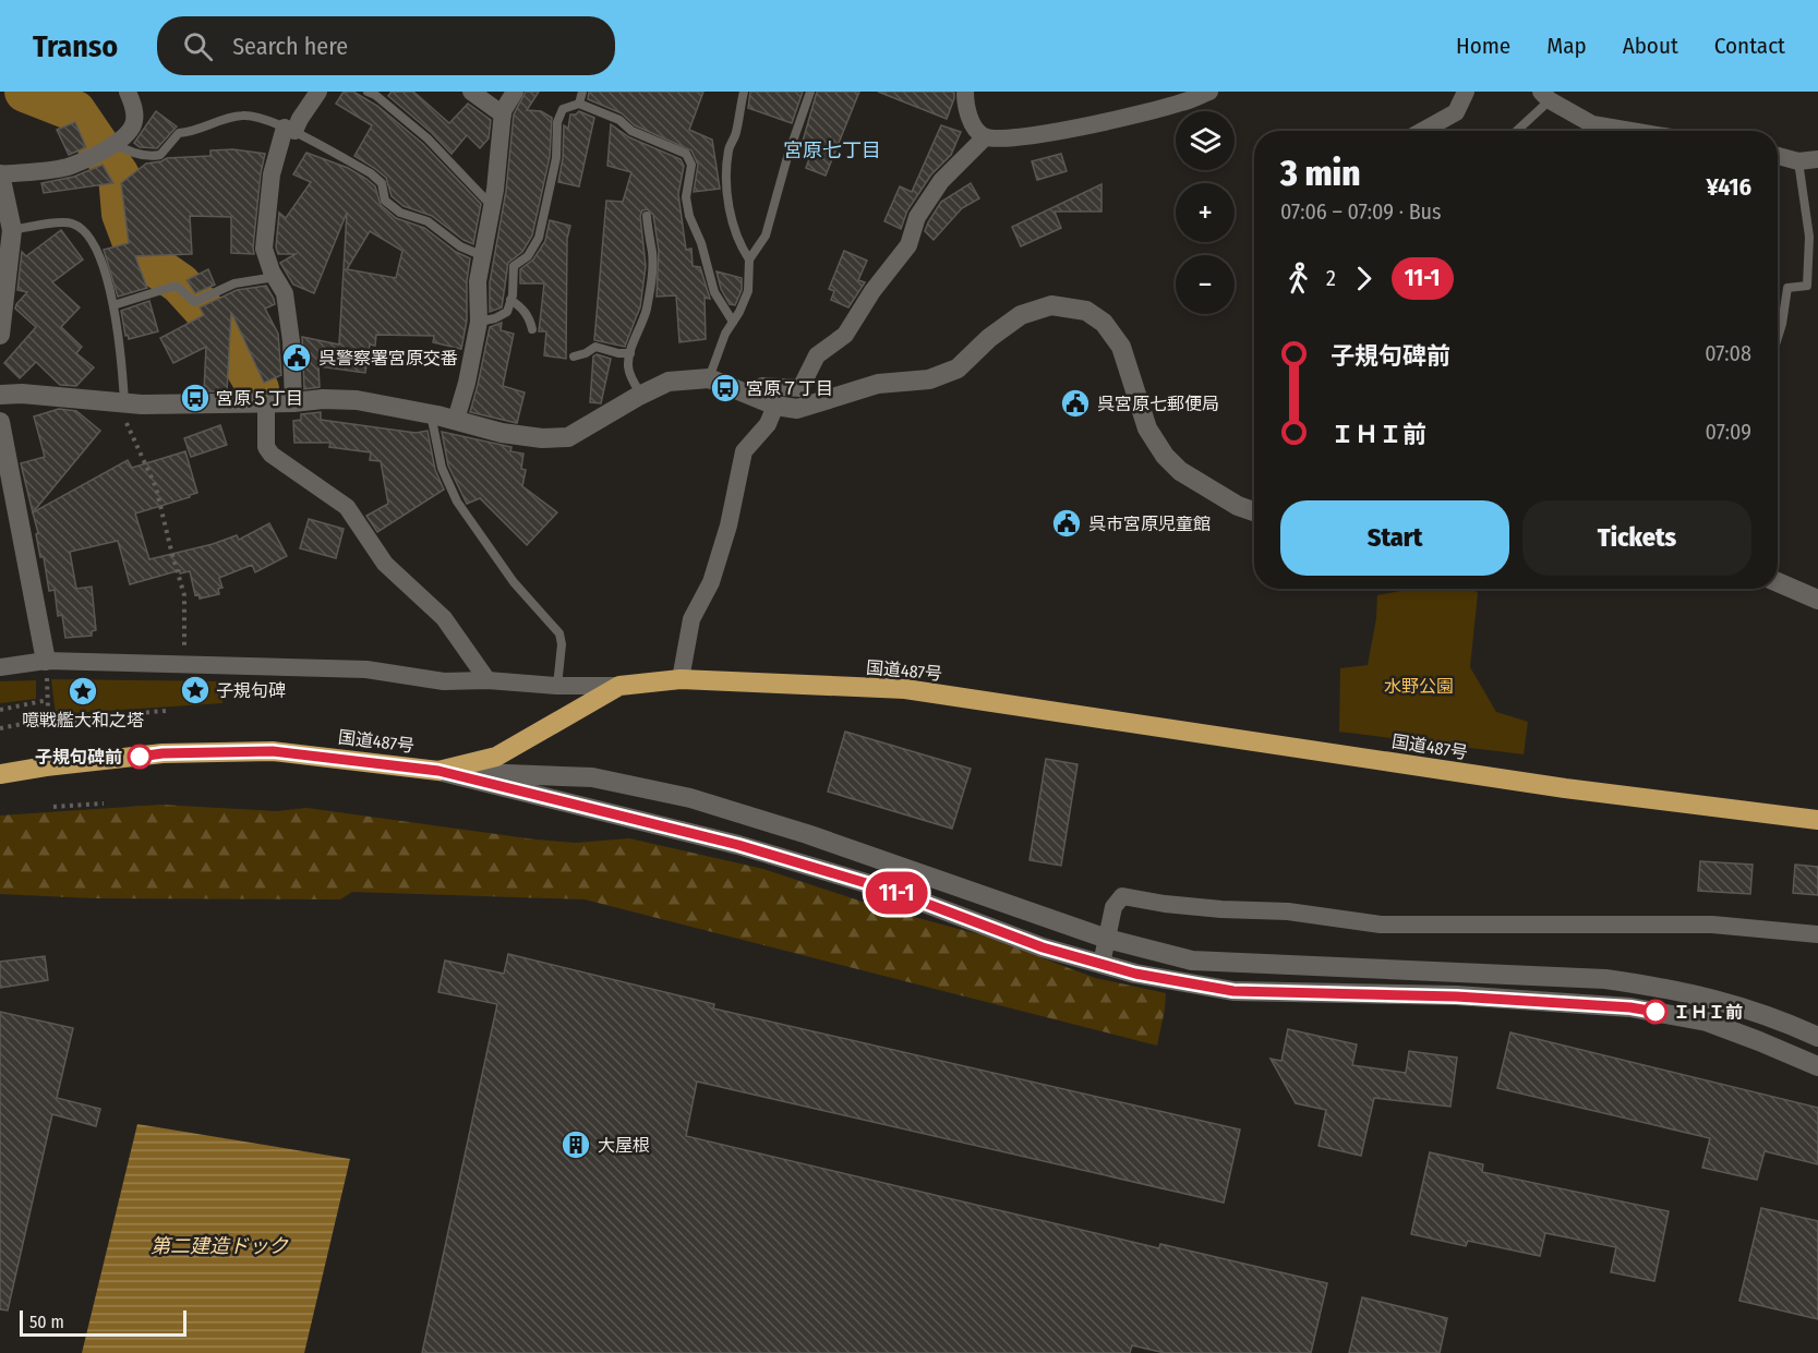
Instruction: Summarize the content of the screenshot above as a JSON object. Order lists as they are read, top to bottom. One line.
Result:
{"streets":{"highway":["国道487号"]},"districts":["宮原七丁目"],"water":["第二建造ドック"],"parks":["水野公園"],"places":{"public building":["呉警察署宮原交番","呉宮原七郵便局","呉市宮原児童館"],"bus stop":["宮原７丁目","宮原５丁目"],"place":["子規句碑","噫戦艦大和之塔"],"other":["子規句碑前","ＩＨＩ前"],"building":["大屋根"]},"lines":["bus line 11-1"],"scale_bar":"50 m","page":{"header":"Transo","search":"Search here","nav":["Home","Map","About","Contact"],"on_map":"11-1","map_buttons":["+","−"],"heading":["3 min","07:06 – 07:09 · Bus","¥416"],"legs":["2","11-1"],"list":[{"name":"子規句碑前","value":"07:08"},{"name":"ＩＨＩ前","value":"07:09"}],"buttons":["Start","Tickets"],"scale":"50 m"}}
